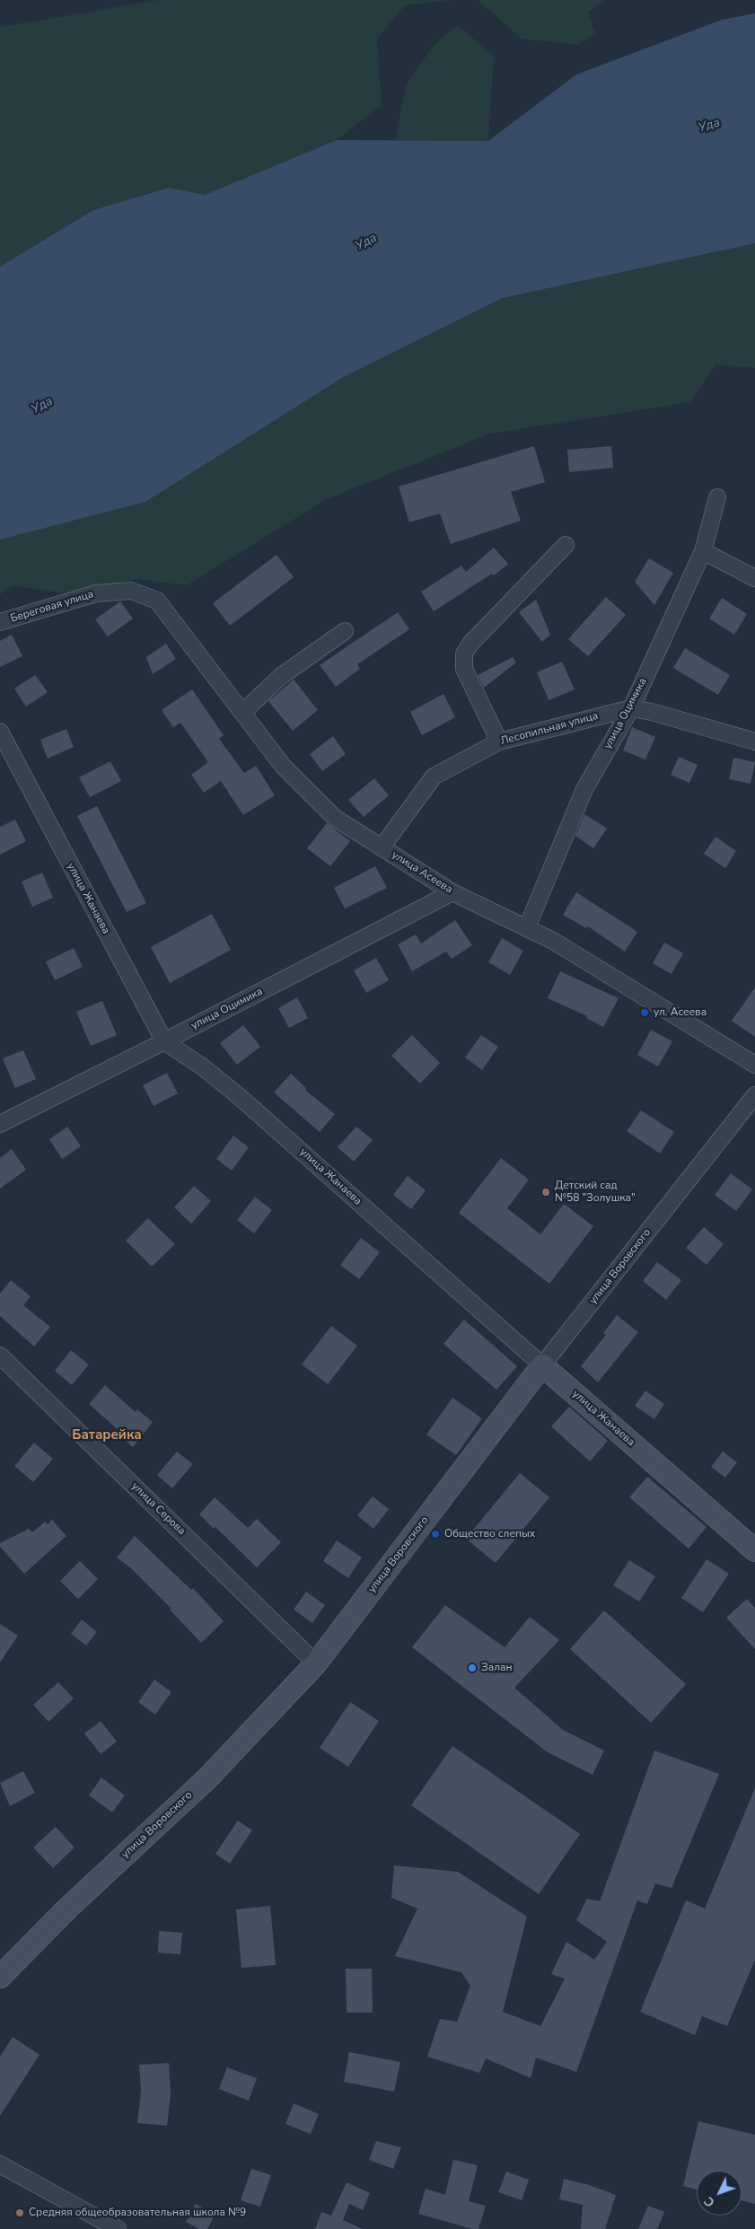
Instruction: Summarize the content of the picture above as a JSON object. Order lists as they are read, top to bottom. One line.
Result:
{"streets":{"street":["Береговая улица","улица Оцимика","Лесопильная улица","улица Асеева","улица Жанаева","улица Воровского","улица Серова"]},"crossings":[["Береговая улица","улица Асеева"],["улица Оцимика","Лесопильная улица"],["улица Оцимика","улица Асеева"],["улица Оцимика","улица Жанаева"],["Лесопильная улица","улица Асеева"],["улица Жанаева","улица Воровского"],["улица Воровского","улица Серова"]],"districts":["Батарейка"],"water":["Уда"],"places":["ул. Асеева","Детский сад №58 \"Золушка\"","Общество слепых","Залан","Средняя общеобразовательная школа №9"],"north":"bottom left"}
